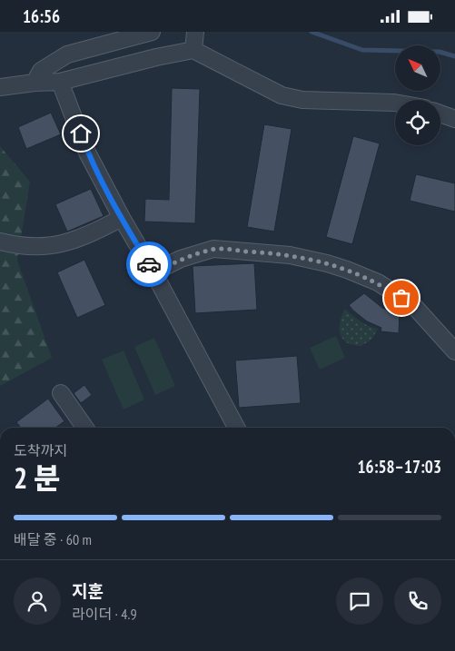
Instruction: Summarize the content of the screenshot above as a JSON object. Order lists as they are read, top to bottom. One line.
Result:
{"north":"top left","page":{"status":"16:56","heading":["2 분","도착까지","16:58–17:03"],"panel":["지훈","라이더 · 4.9"],"bar":"배달 중 · 60 m"}}
